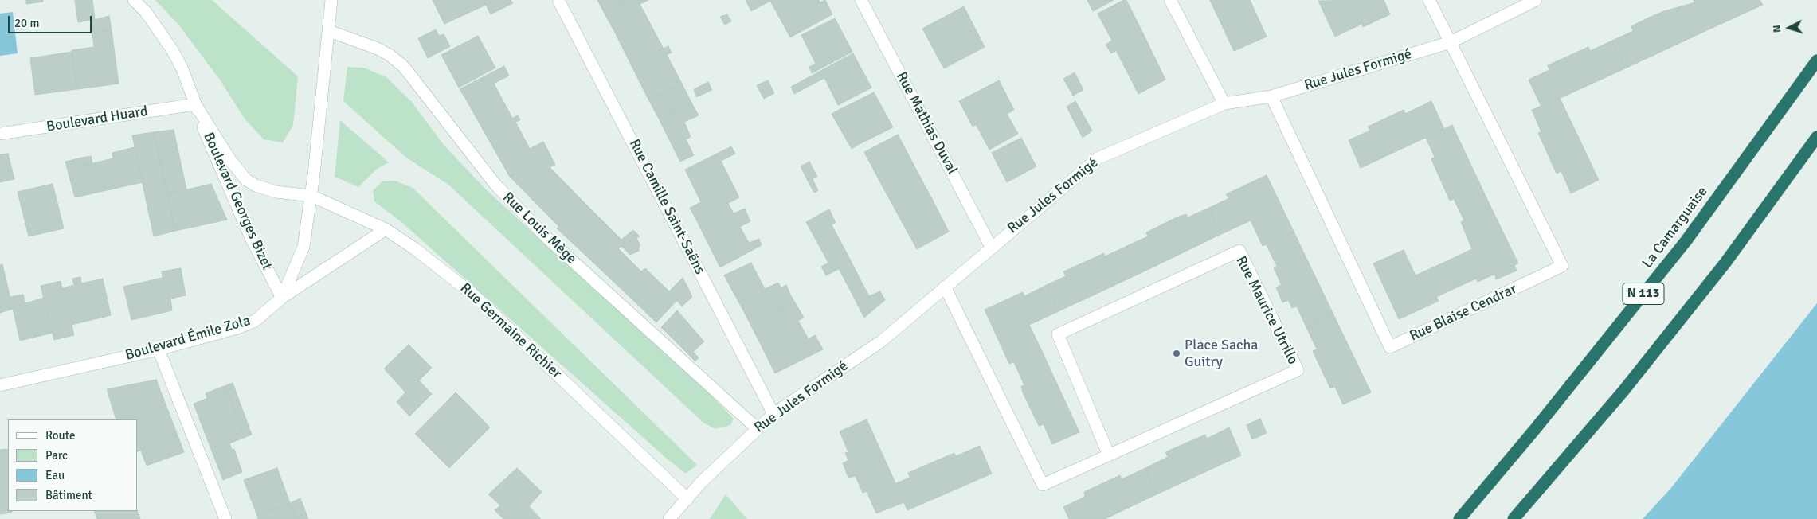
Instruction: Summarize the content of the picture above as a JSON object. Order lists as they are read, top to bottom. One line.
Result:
{"streets":{"highway":["La Camarguaise","N 113"],"street":["Rue Jules Formigé","Boulevard Huard","Rue Mathias Duval","Boulevard Georges Bizet","Rue Camille Saint-Saëns","Rue Louis Mège","Rue Maurice Utrillo","Rue Blaise Cendrar","Rue Germaine Richier","Boulevard Émile Zola"]},"crossings":[["Rue Jules Formigé","Rue Mathias Duval"],["Rue Jules Formigé","Rue Camille Saint-Saëns"],["Rue Jules Formigé","Rue Louis Mège"],["Rue Jules Formigé","Rue Maurice Utrillo"],["Rue Jules Formigé","Rue Blaise Cendrar"],["Rue Jules Formigé","Rue Germaine Richier"],["Boulevard Huard","Boulevard Georges Bizet"],["Boulevard Georges Bizet","Rue Germaine Richier"],["Boulevard Georges Bizet","Boulevard Émile Zola"],["Rue Louis Mège","Boulevard Émile Zola"],["Rue Germaine Richier","Boulevard Émile Zola"]],"places":["Place Sacha Guitry"],"legend":["Route","Parc","Eau","Bâtiment"],"scale_bar":"20 m","north":"left"}
